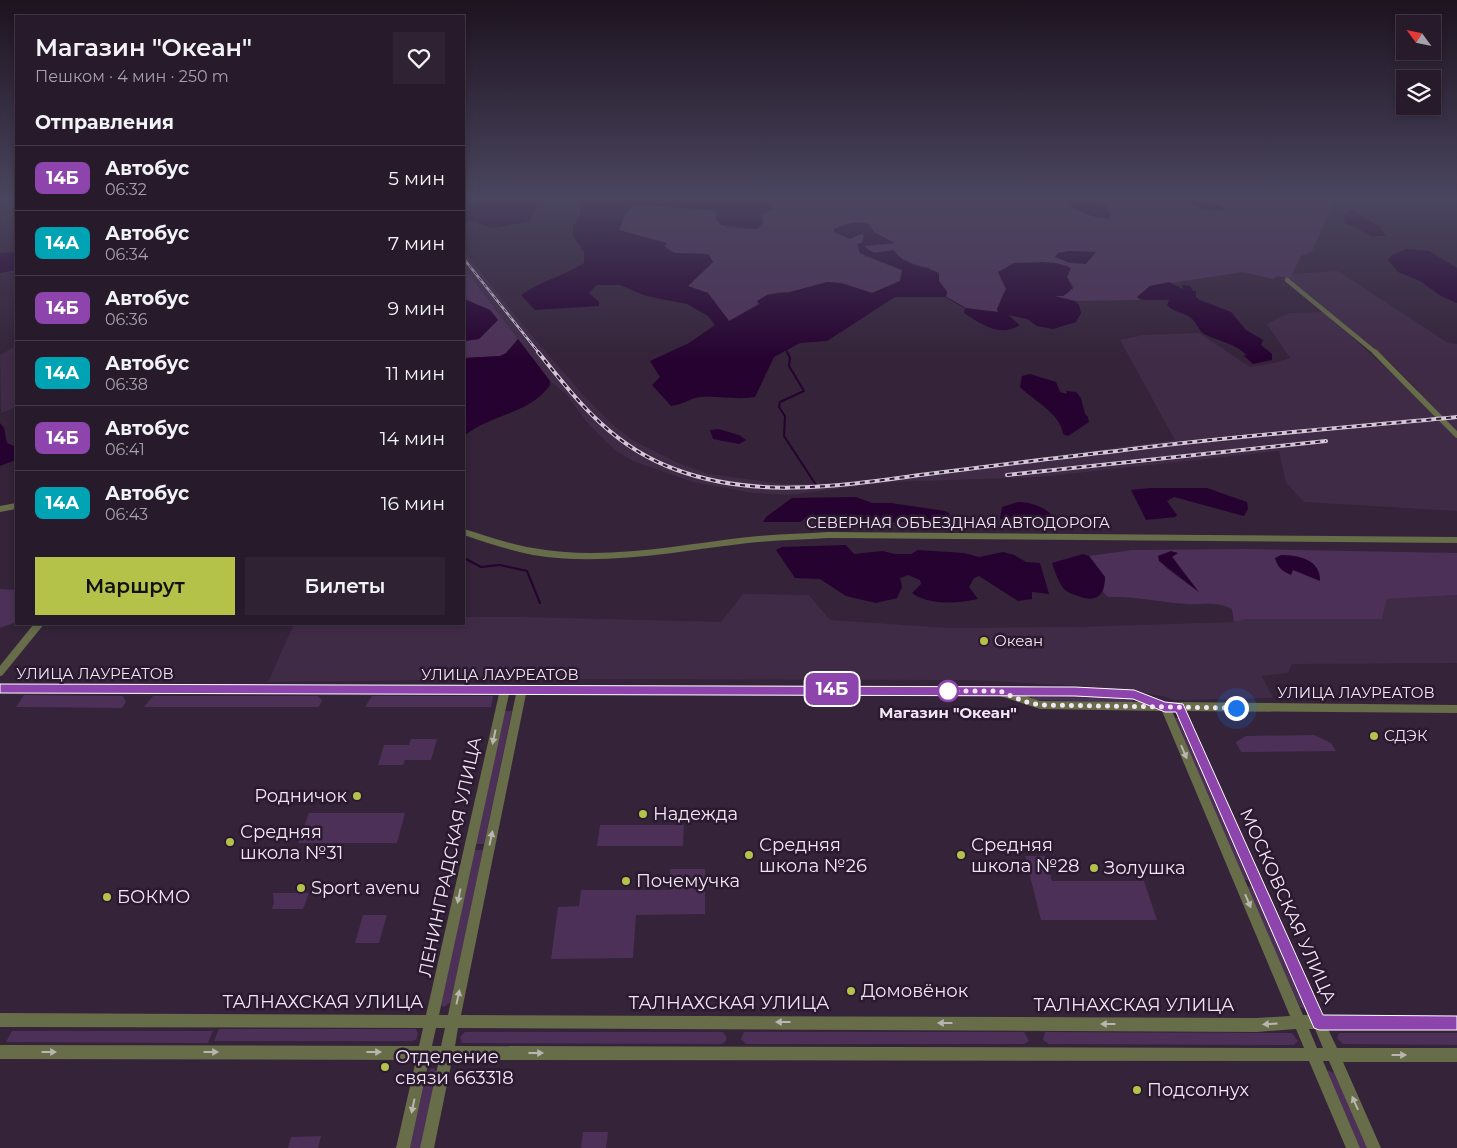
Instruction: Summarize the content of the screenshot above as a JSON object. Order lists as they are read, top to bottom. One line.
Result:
{"streets":{"street":["СЕВЕРНАЯ ОБЪЕЗДНАЯ АВТОДОРОГА","УЛИЦА ЛАУРЕАТОВ","ЛЕНИНГРАДСКАЯ УЛИЦА","МОСКОВСКАЯ УЛИЦА","ТАЛНАХСКАЯ УЛИЦА"]},"crossings":[["УЛИЦА ЛАУРЕАТОВ","ЛЕНИНГРАДСКАЯ УЛИЦА"],["УЛИЦА ЛАУРЕАТОВ","МОСКОВСКАЯ УЛИЦА"],["ЛЕНИНГРАДСКАЯ УЛИЦА","ТАЛНАХСКАЯ УЛИЦА"],["МОСКОВСКАЯ УЛИЦА","ТАЛНАХСКАЯ УЛИЦА"]],"places":["Океан","Магазин \"Океан\"","СДЭК","Родничок","Надежда","Средняя школа №31","Средняя школа №26","Средняя школа №28","Золушка","Почемучка","Sport avenu","БОКМО","Домовёнок","Отделение связи 663318","Подсолнух"],"lines":["bus line 14Б"],"north":"top left","page":{"on_map":"14Б","heading":[["Магазин \"Океан\"","Пешком · 4 мин · 250 m"],"Отправления"],"list":[{"mark":"14Б","name":"Автобус","note":"06:32","value":"5 мин"},{"mark":"14А","name":"Автобус","note":"06:34","value":"7 мин"},{"mark":"14Б","name":"Автобус","note":"06:36","value":"9 мин"},{"mark":"14А","name":"Автобус","note":"06:38","value":"11 мин"},{"mark":"14Б","name":"Автобус","note":"06:41","value":"14 мин"},{"mark":"14А","name":"Автобус","note":"06:43","value":"16 мин"}],"buttons":["Маршрут","Билеты"]}}
